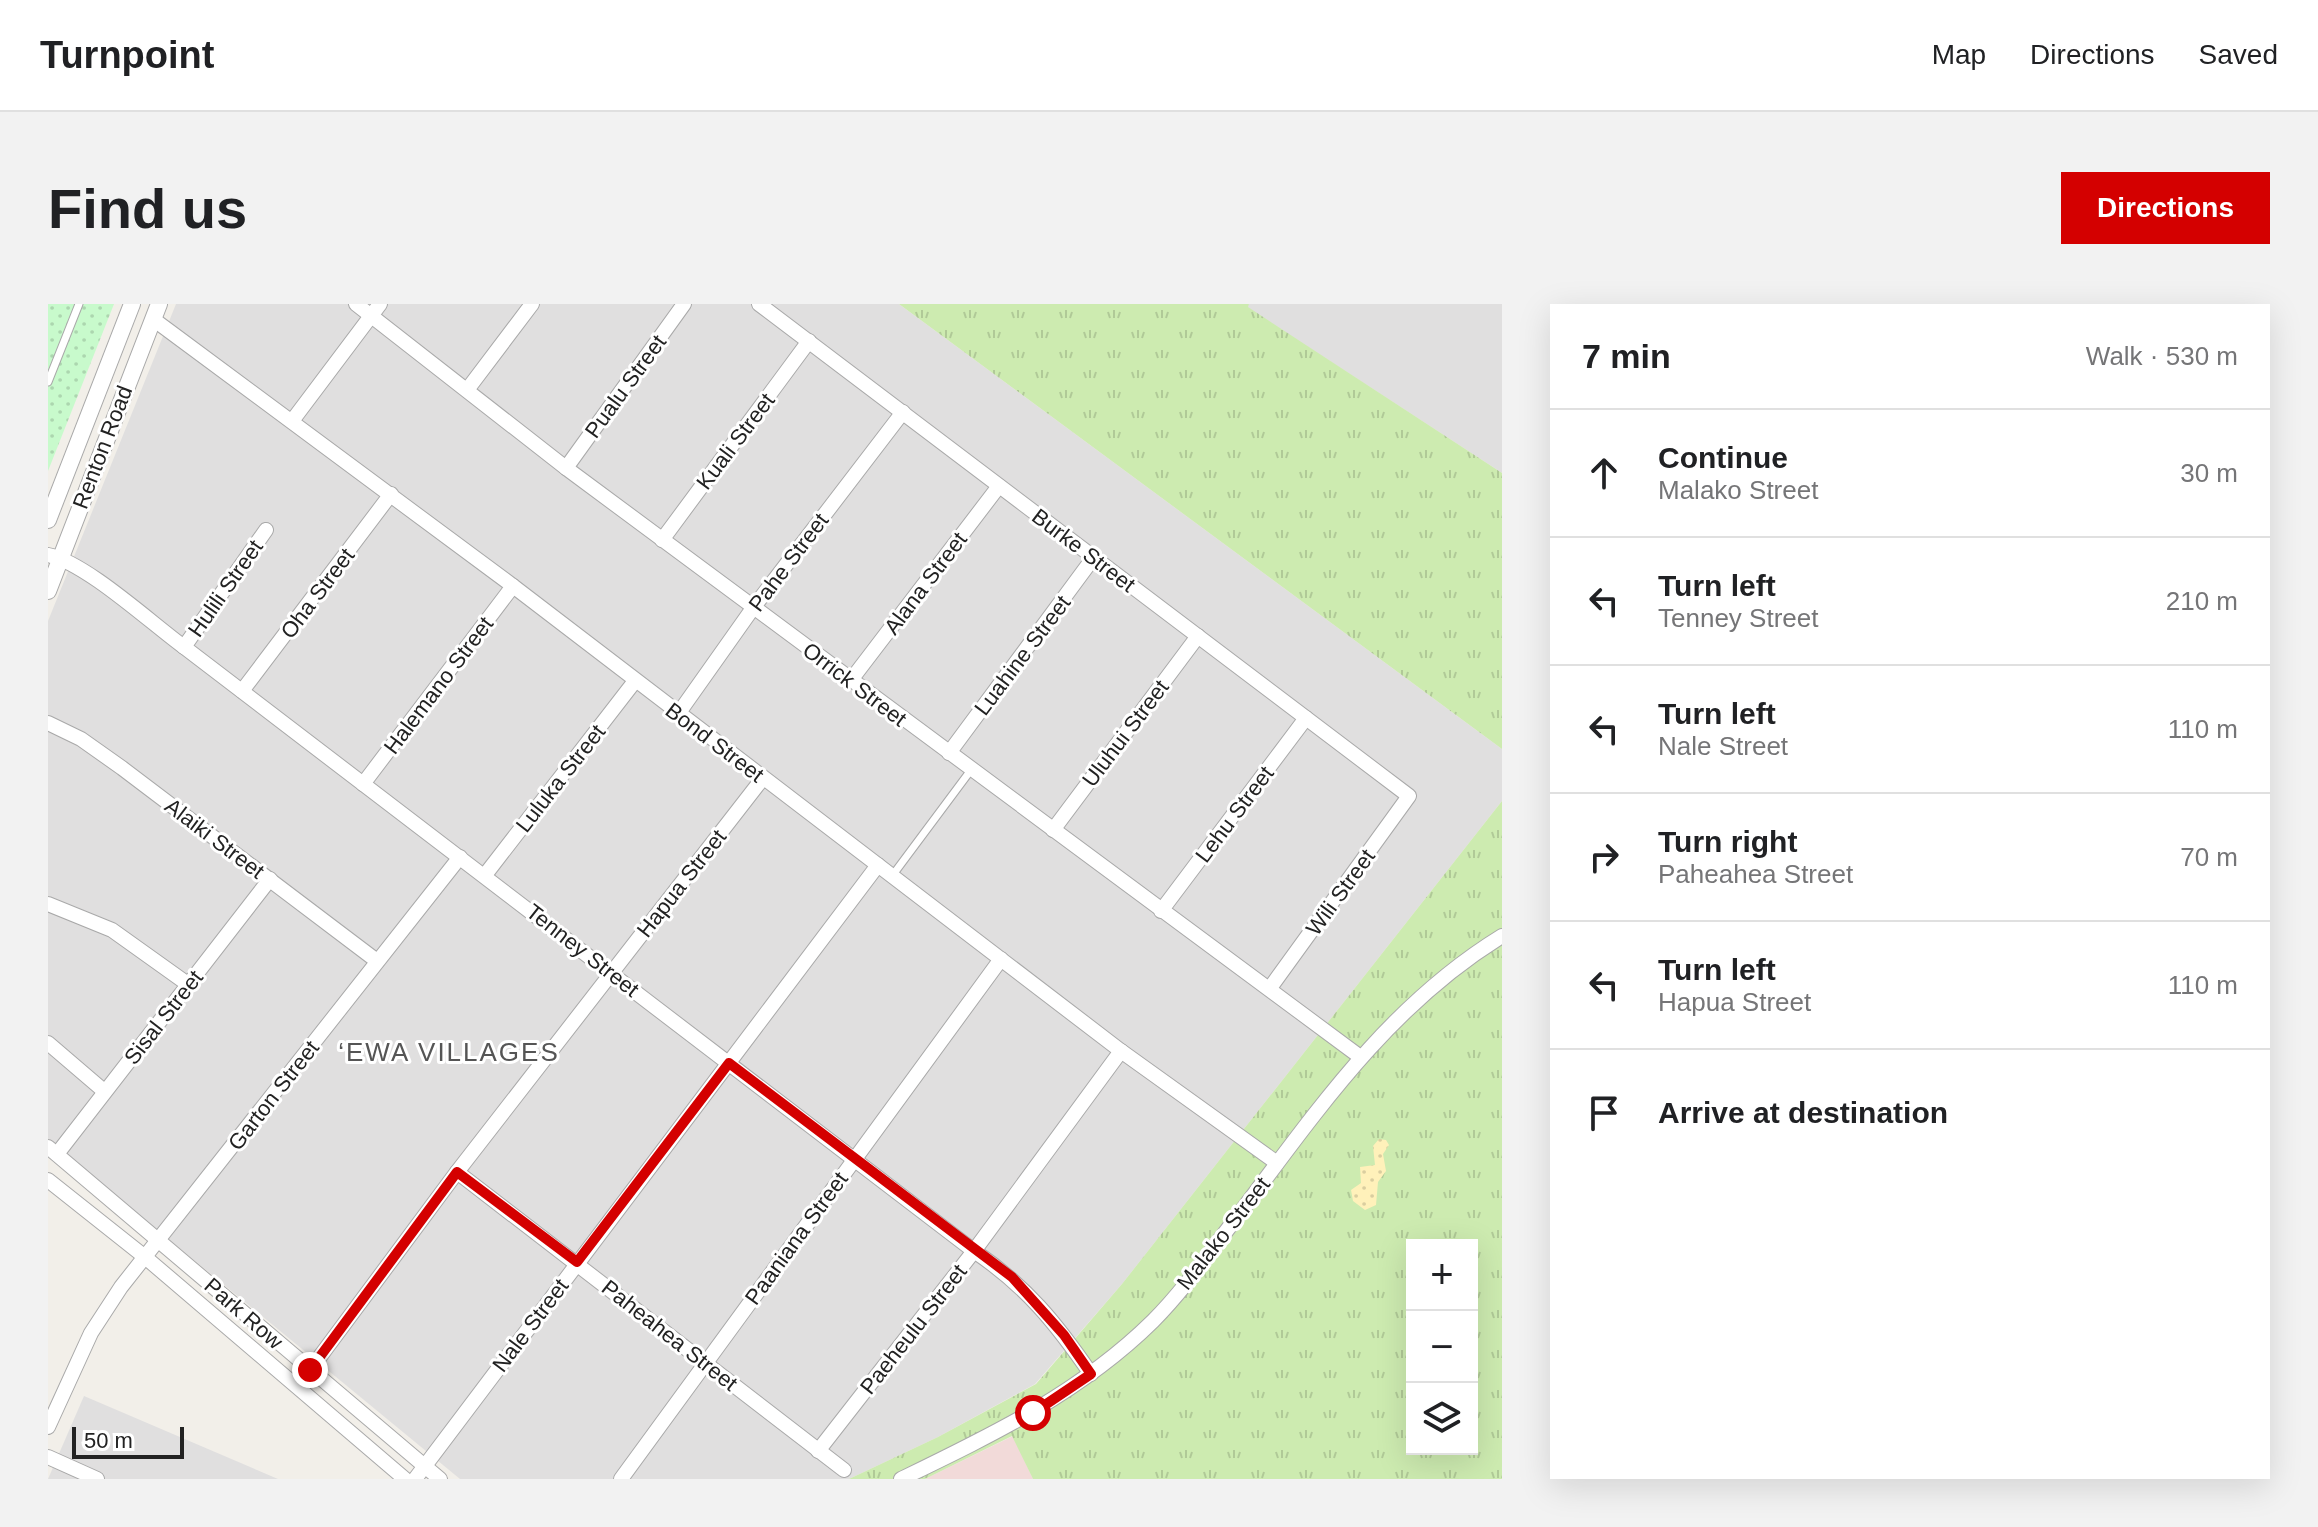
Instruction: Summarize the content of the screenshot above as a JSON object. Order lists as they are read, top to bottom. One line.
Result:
{"streets":{"street":["Pualu Street","Kuali Street","Renton Road","Burke Street","Pahe Street","Alana Street","Hulili Street","Oha Street","Luahine Street","Orrick Street","Halemano Street","Uluhui Street","Bond Street","Luluka Street","Lehu Street","Alaiki Street","Hapua Street","Wili Street","Tenney Street","Sisal Street","Garton Street","Malako Street","Paaniana Street","Park Row","Nale Street","Paeheulu Street","Paheahea Street"]},"crossings":[["Pualu Street","Orrick Street"],["Kuali Street","Burke Street"],["Kuali Street","Orrick Street"],["Renton Road","Bond Street"],["Renton Road","Tenney Street"],["Burke Street","Pahe Street"],["Burke Street","Alana Street"],["Burke Street","Luahine Street"],["Burke Street","Uluhui Street"],["Burke Street","Lehu Street"],["Burke Street","Wili Street"],["Pahe Street","Orrick Street"],["Pahe Street","Bond Street"],["Alana Street","Orrick Street"],["Hulili Street","Tenney Street"],["Oha Street","Bond Street"],["Oha Street","Tenney Street"],["Luahine Street","Orrick Street"],["Orrick Street","Uluhui Street"],["Orrick Street","Lehu Street"],["Orrick Street","Wili Street"],["Orrick Street","Malako Street"],["Halemano Street","Bond Street"],["Halemano Street","Tenney Street"],["Bond Street","Luluka Street"],["Bond Street","Hapua Street"],["Bond Street","Malako Street"],["Bond Street","Paaniana Street"],["Bond Street","Nale Street"],["Bond Street","Paeheulu Street"],["Luluka Street","Tenney Street"],["Alaiki Street","Sisal Street"],["Alaiki Street","Garton Street"],["Hapua Street","Tenney Street"],["Hapua Street","Park Row"],["Hapua Street","Paheahea Street"],["Tenney Street","Garton Street"],["Tenney Street","Malako Street"],["Tenney Street","Paaniana Street"],["Tenney Street","Nale Street"],["Tenney Street","Paeheulu Street"],["Sisal Street","Park Row"],["Garton Street","Park Row"],["Paaniana Street","Paheahea Street"],["Park Row","Nale Street"],["Nale Street","Paheahea Street"],["Paeheulu Street","Paheahea Street"]],"districts":["‘EWA VILLAGES"],"scale_bar":"50 m","page":{"header":"Turnpoint","nav":["Map","Directions","Saved"],"buttons":"Directions","title":"Find us","heading":["7 min","Walk · 530 m"],"list":[["Continue","Malako Street","30 m"],["Turn left","Tenney Street","210 m"],["Turn left","Nale Street","110 m"],["Turn right","Paheahea Street","70 m"],["Turn left","Hapua Street","110 m"],"Arrive at destination"],"map_buttons":["+","−"],"scale":"50 m"}}
